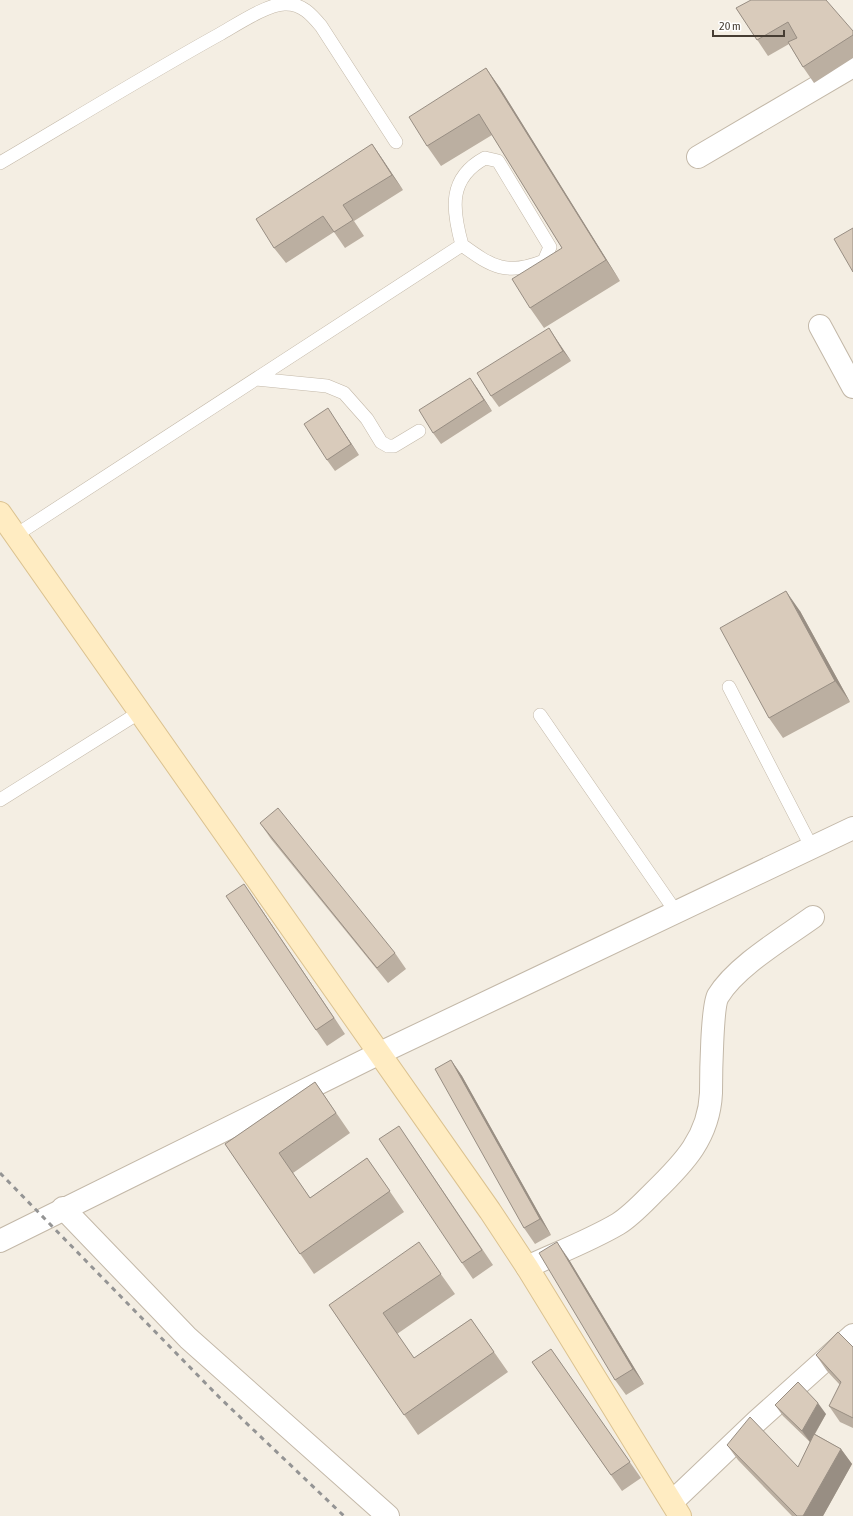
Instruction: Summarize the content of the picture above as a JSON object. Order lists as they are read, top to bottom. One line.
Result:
{"scale_bar":"20 m"}
